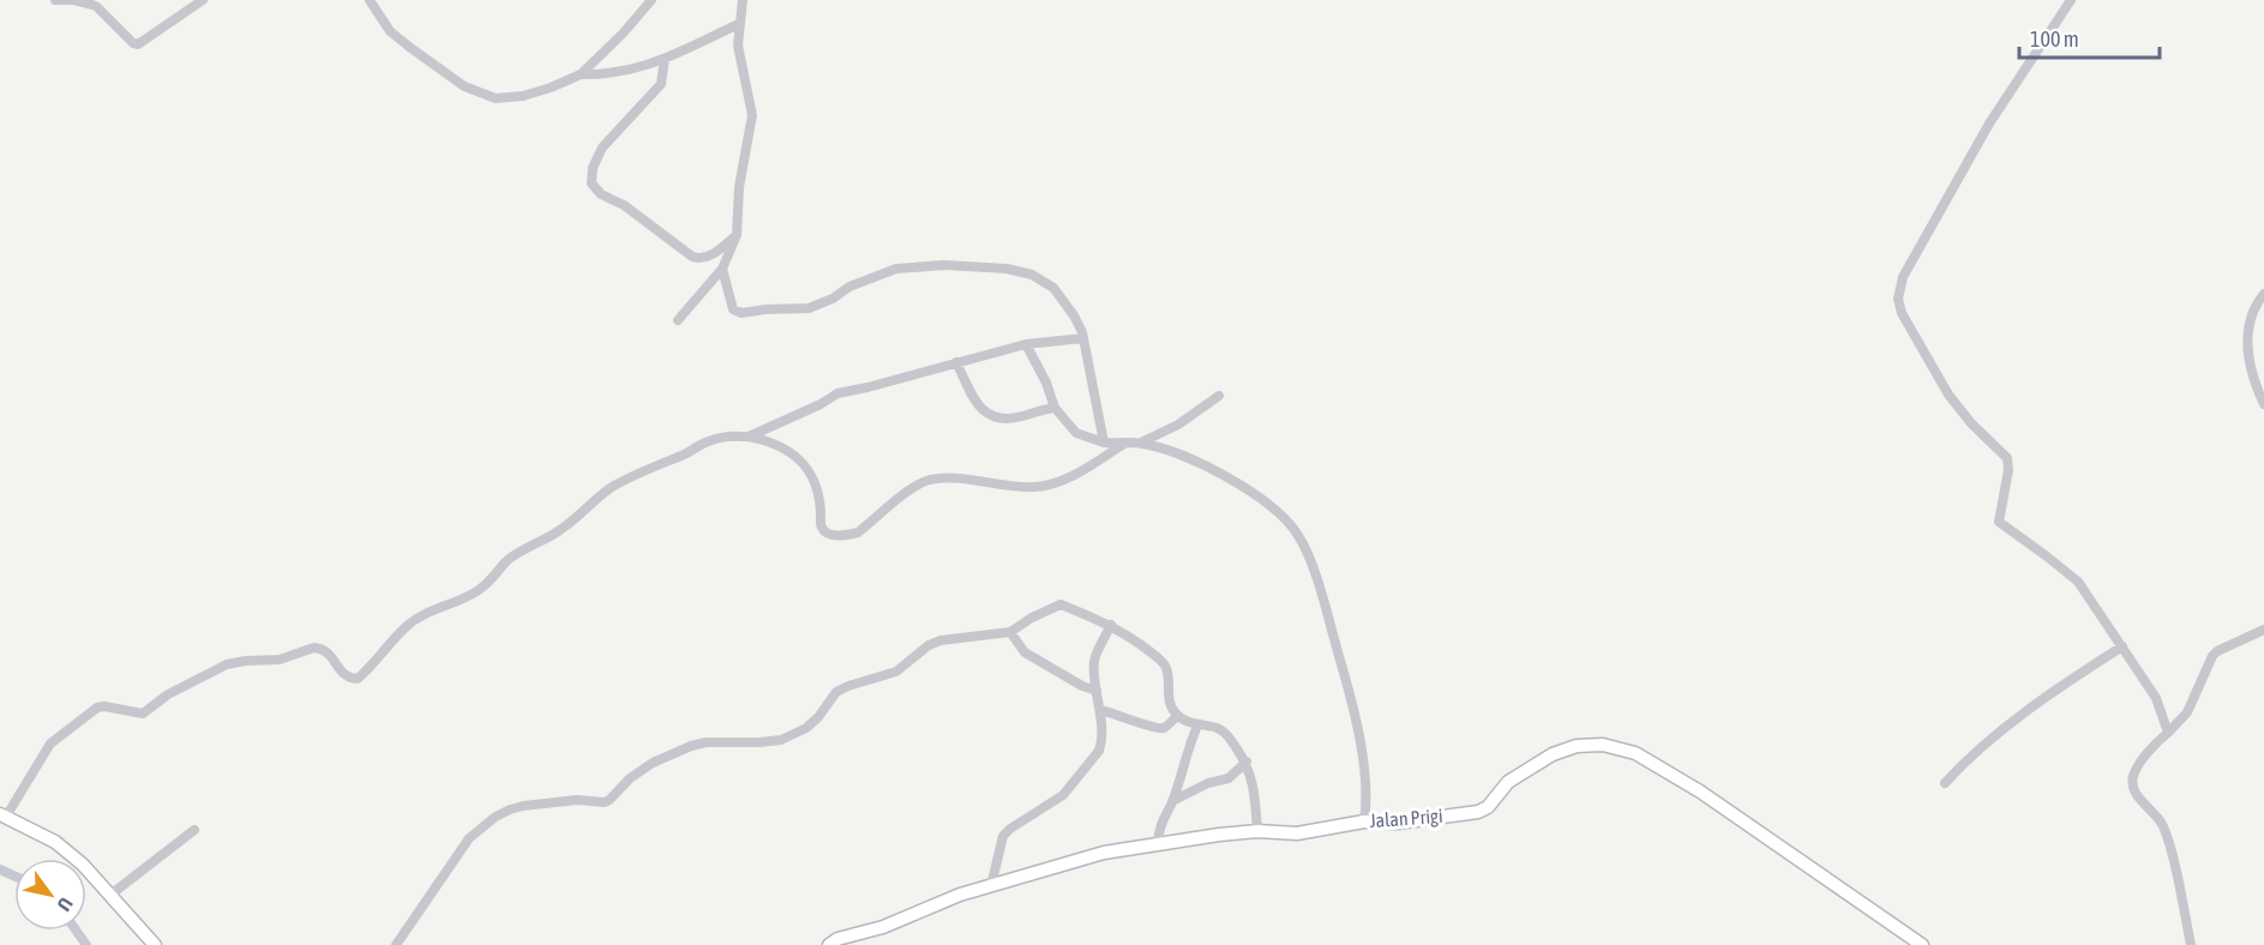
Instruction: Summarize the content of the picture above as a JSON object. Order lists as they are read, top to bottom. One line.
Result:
{"streets":{"street":["Jalan Prigi"]},"scale_bar":"100 m","north":"bottom right"}
